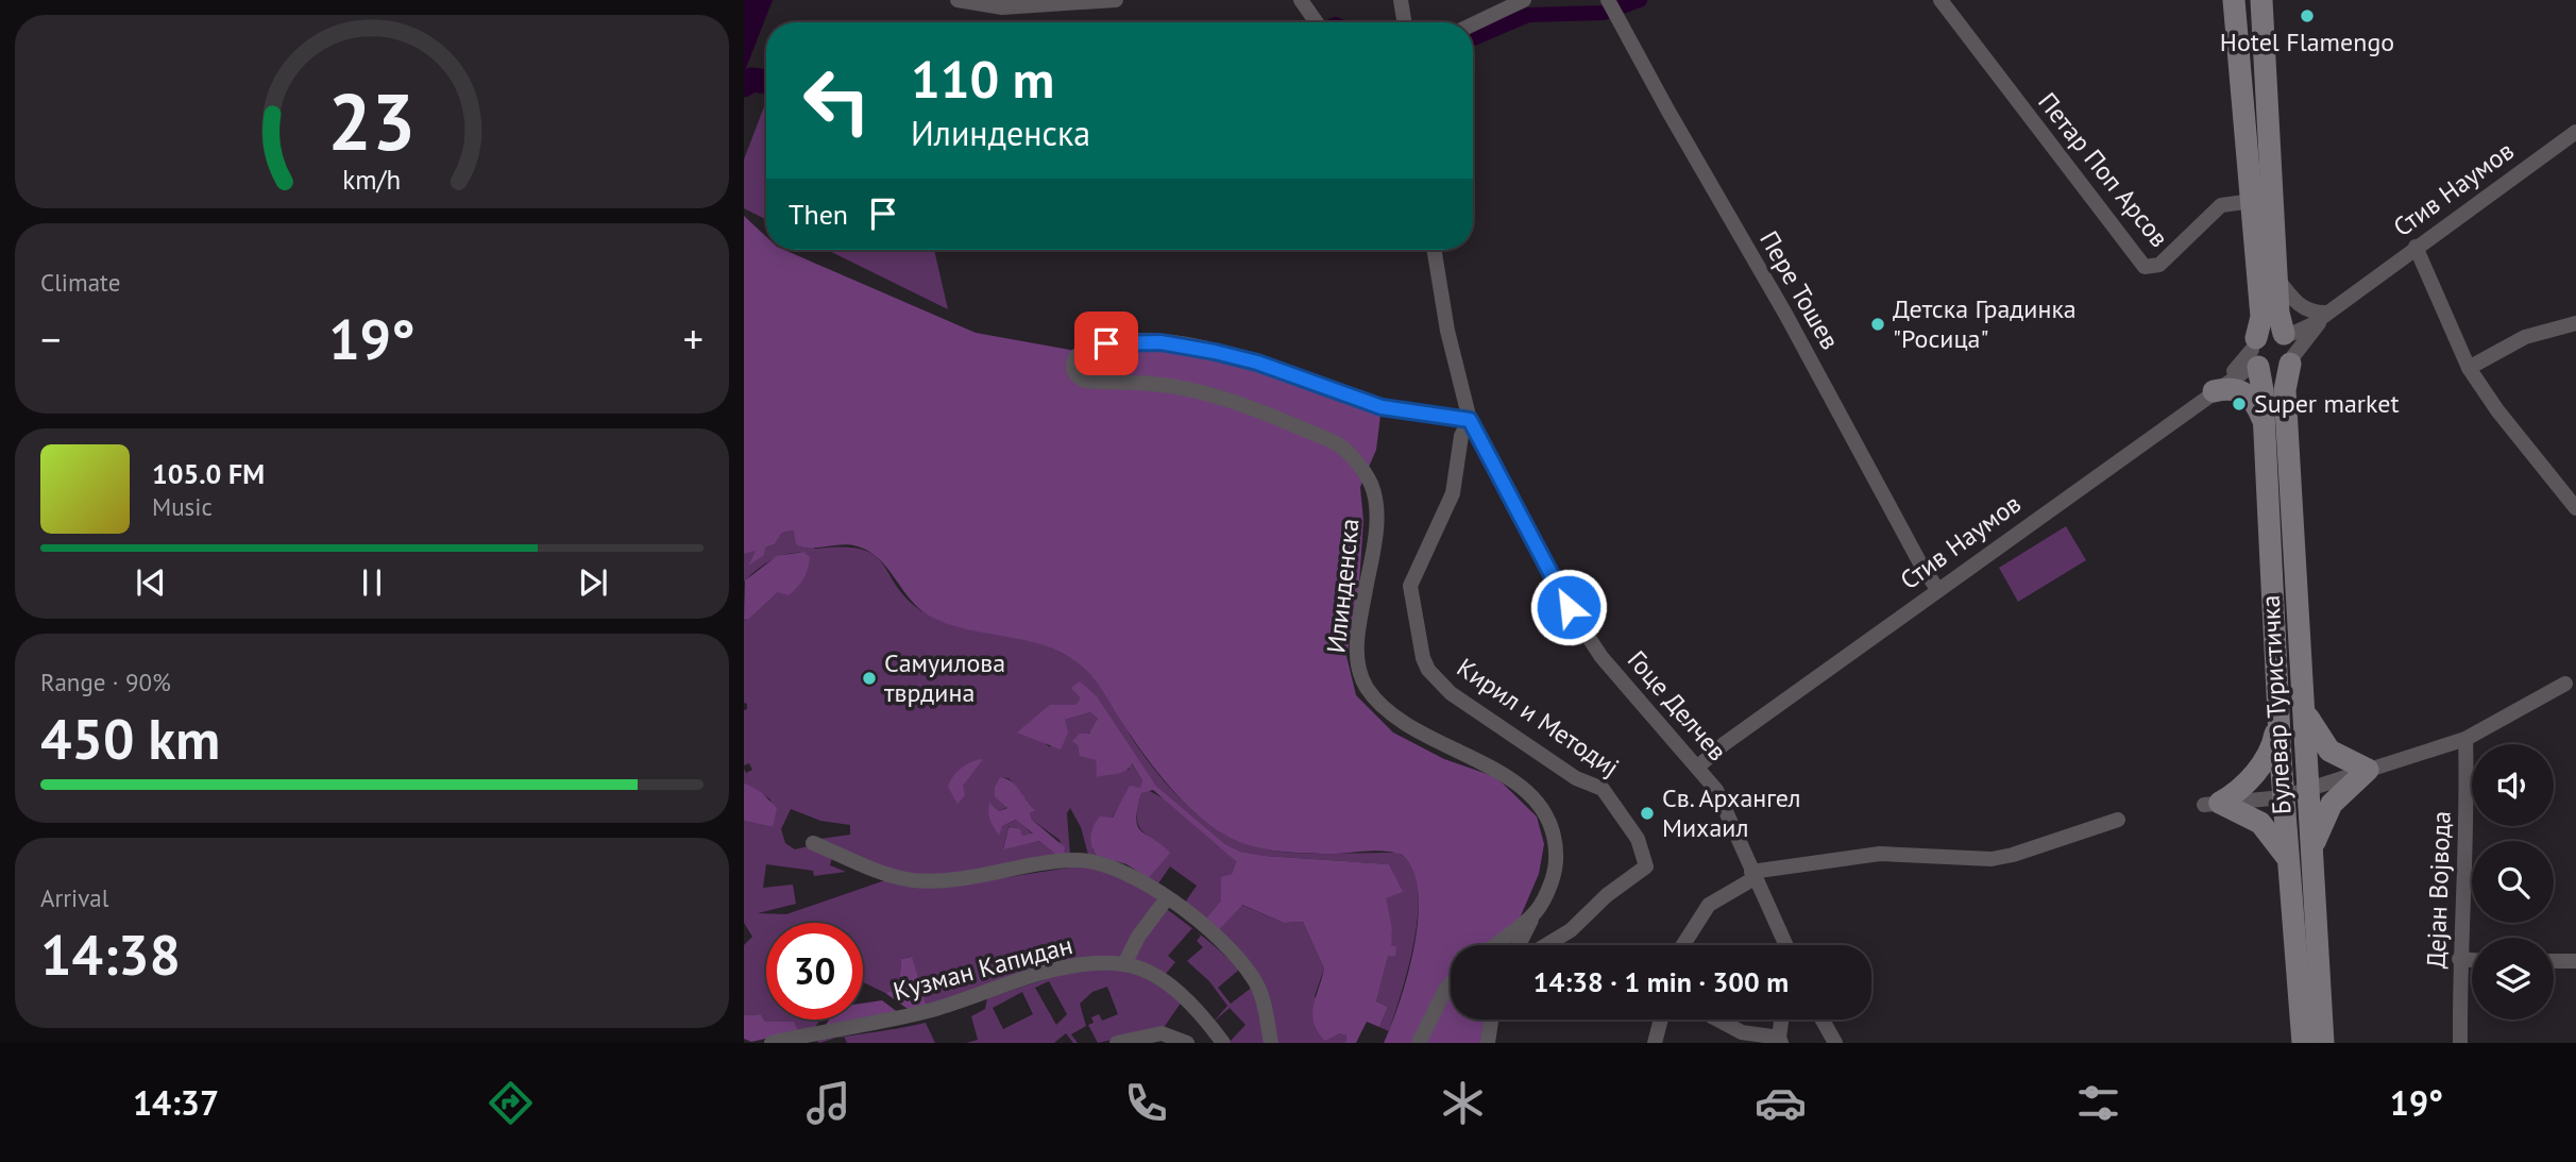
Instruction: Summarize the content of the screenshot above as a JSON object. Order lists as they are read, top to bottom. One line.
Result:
{"streets":{"main road":["Булевар Туристичка"],"street":["Петар Поп Арсов","Стив Наумов","Пере Тошев","Илинденска","Гоце Делчев","Кирил и Методиј","Дејан Војвода","Кузман Капидан"]},"crossings":[["Петар Поп Арсов","Булевар Туристичка"],["Стив Наумов","Пере Тошев"],["Стив Наумов","Булевар Туристичка"],["Стив Наумов","Гоце Делчев"],["Илинденска","Гоце Делчев"],["Илинденска","Кирил и Методиј"],["Гоце Делчев","Кирил и Методиј"]],"places":["Hotel Flamengo","Детска Градинка \"Росица\"","Super market","Самуилова тврдина","Св. Архангел Михаил"],"page":{"turn":["110 m","Илинденска"],"then":"Then","tile":["Climate",["Range · 90%","450 km"],["Arrival","14:38"]],"heat":["−","19°","+"],"song":["105.0 FM","Music"],"limit":"30","trip":"14:38 · 1 min · 300 m","tabs":["14:37","19°"],"gauge":["23","km/h"]}}
